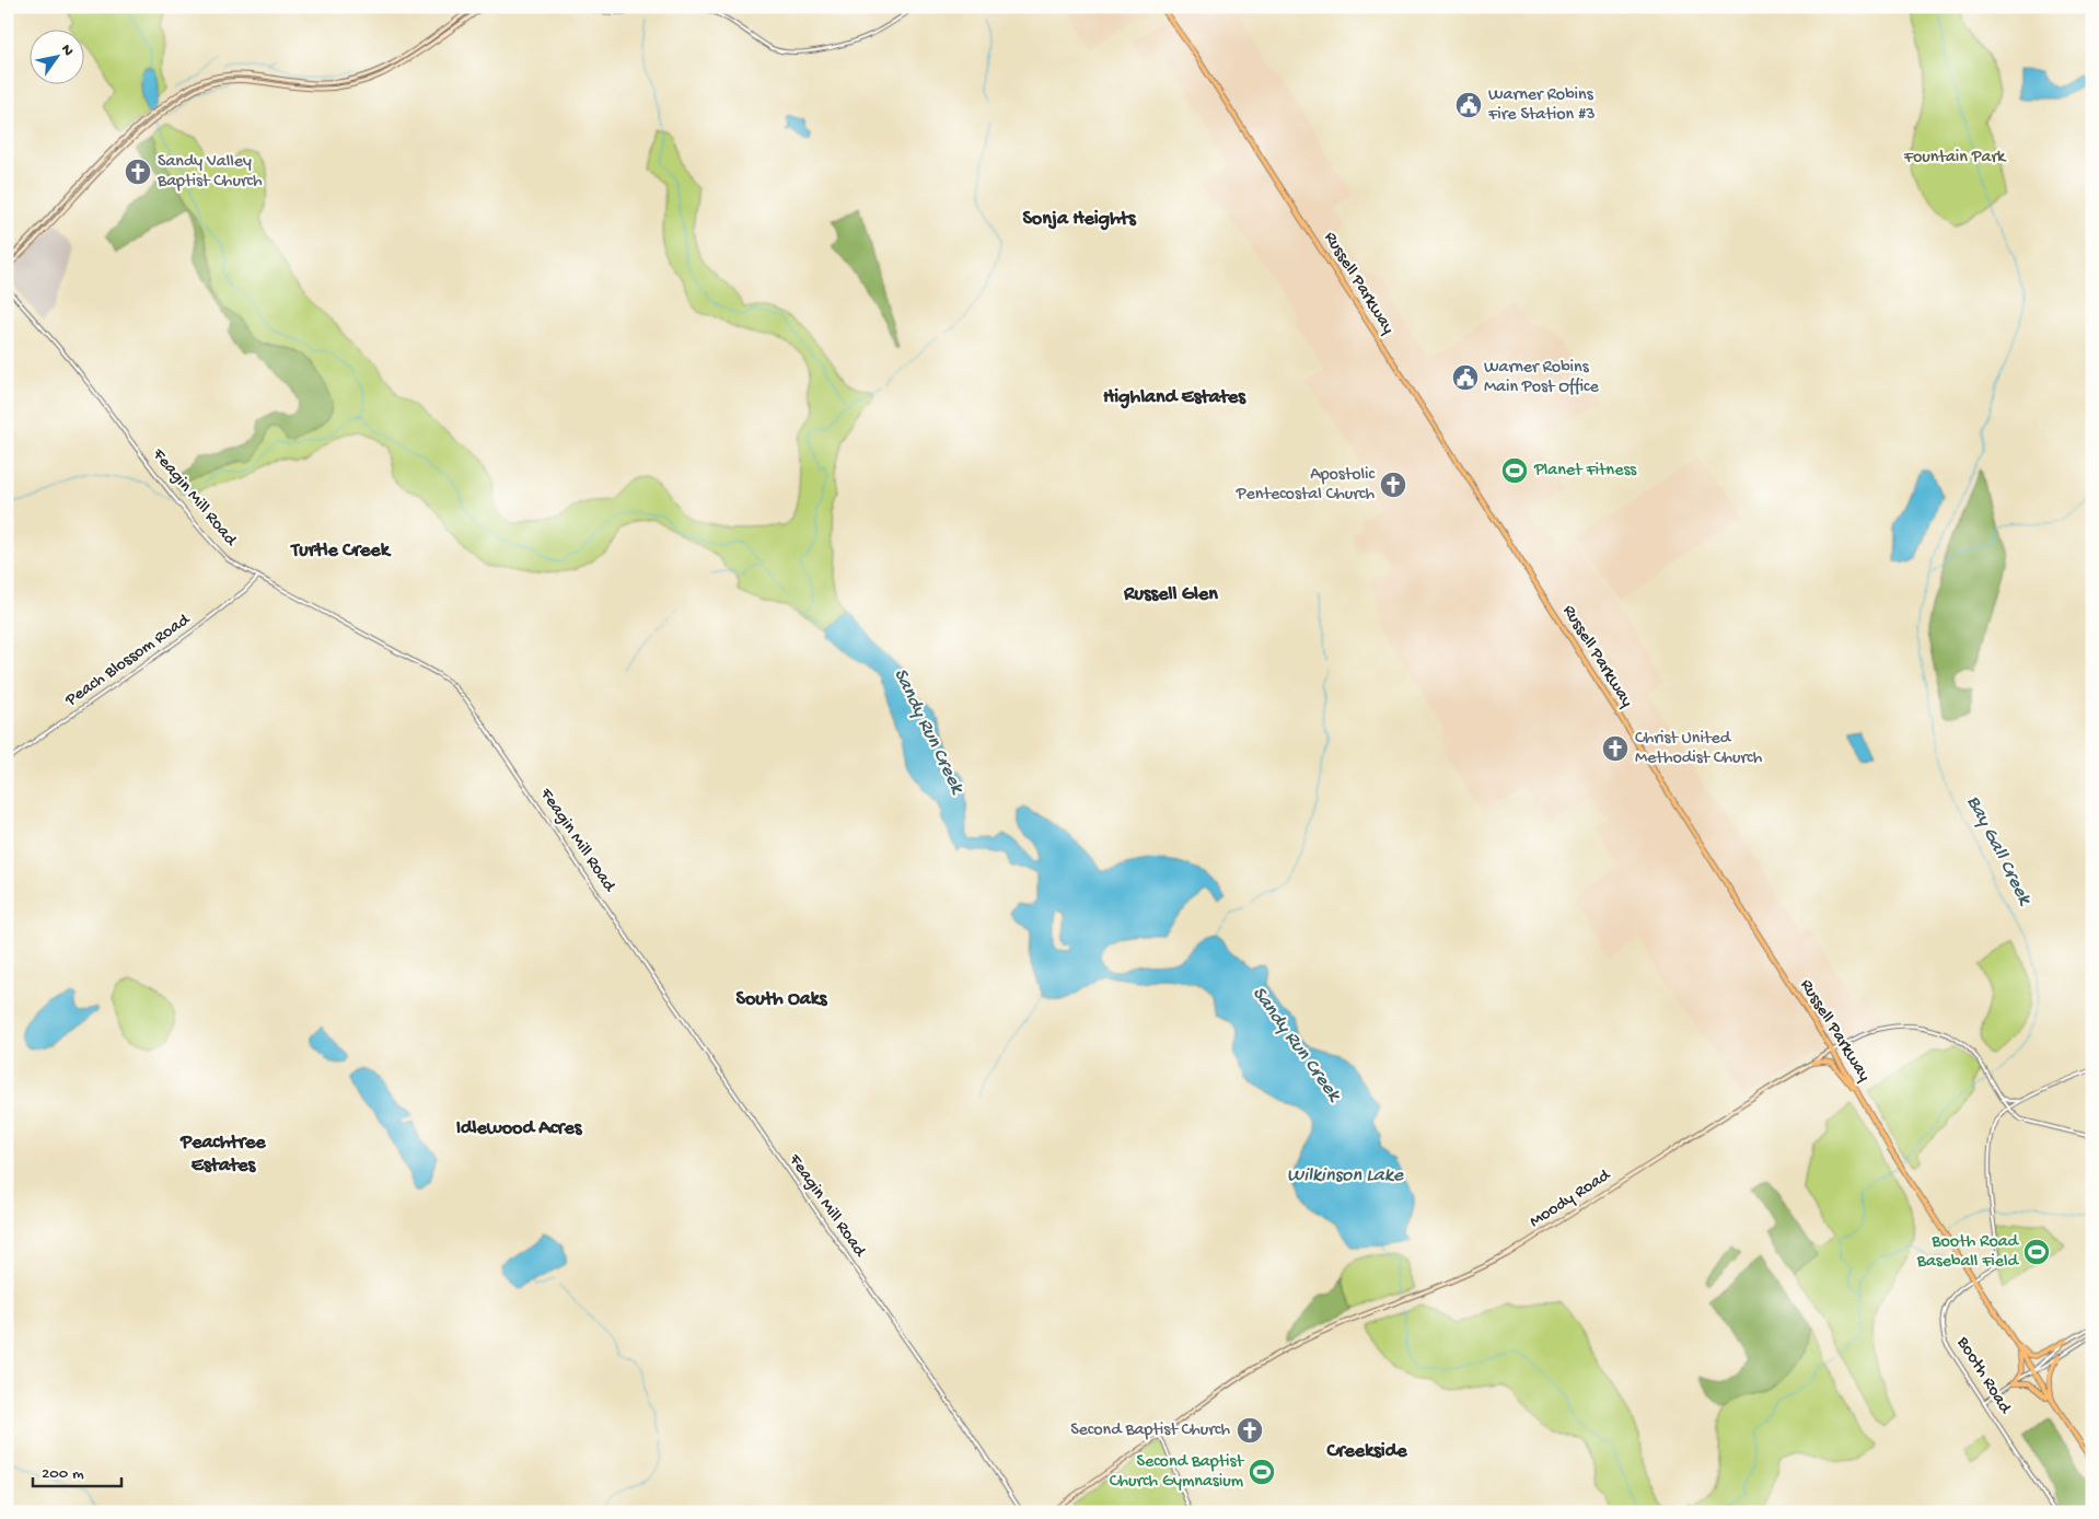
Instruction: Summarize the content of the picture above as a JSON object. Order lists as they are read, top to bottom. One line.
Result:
{"streets":{"main road":["Russell Parkway","Moody Road"],"street":["Feagin Mill Road","Peach Blossom Road","Booth Road"]},"crossings":[["Russell Parkway","Moody Road"],["Russell Parkway","Booth Road"],["Feagin Mill Road","Peach Blossom Road"],["Moody Road","Booth Road"]],"districts":["Sonja Heights","Highland Estates","Turtle Creek","Russell Glen","South Oaks","Idlewood Acres","Peachtree Estates","Creekside"],"water":["Sandy Run Creek","Bay Gall Creek","Wilkinson Lake"],"parks":["Fountain Park"],"places":{"public building":["Warner Robins Fire Station #3","Warner Robins Main Post Office"],"church":["Sandy Valley Baptist Church","Apostolic Pentecostal Church","Christ United Methodist Church","Second Baptist Church"],"sports":["Planet Fitness","Booth Road Baseball Field","Second Baptist Church Gymnasium"]},"scale_bar":"200 m","north":"top right"}
